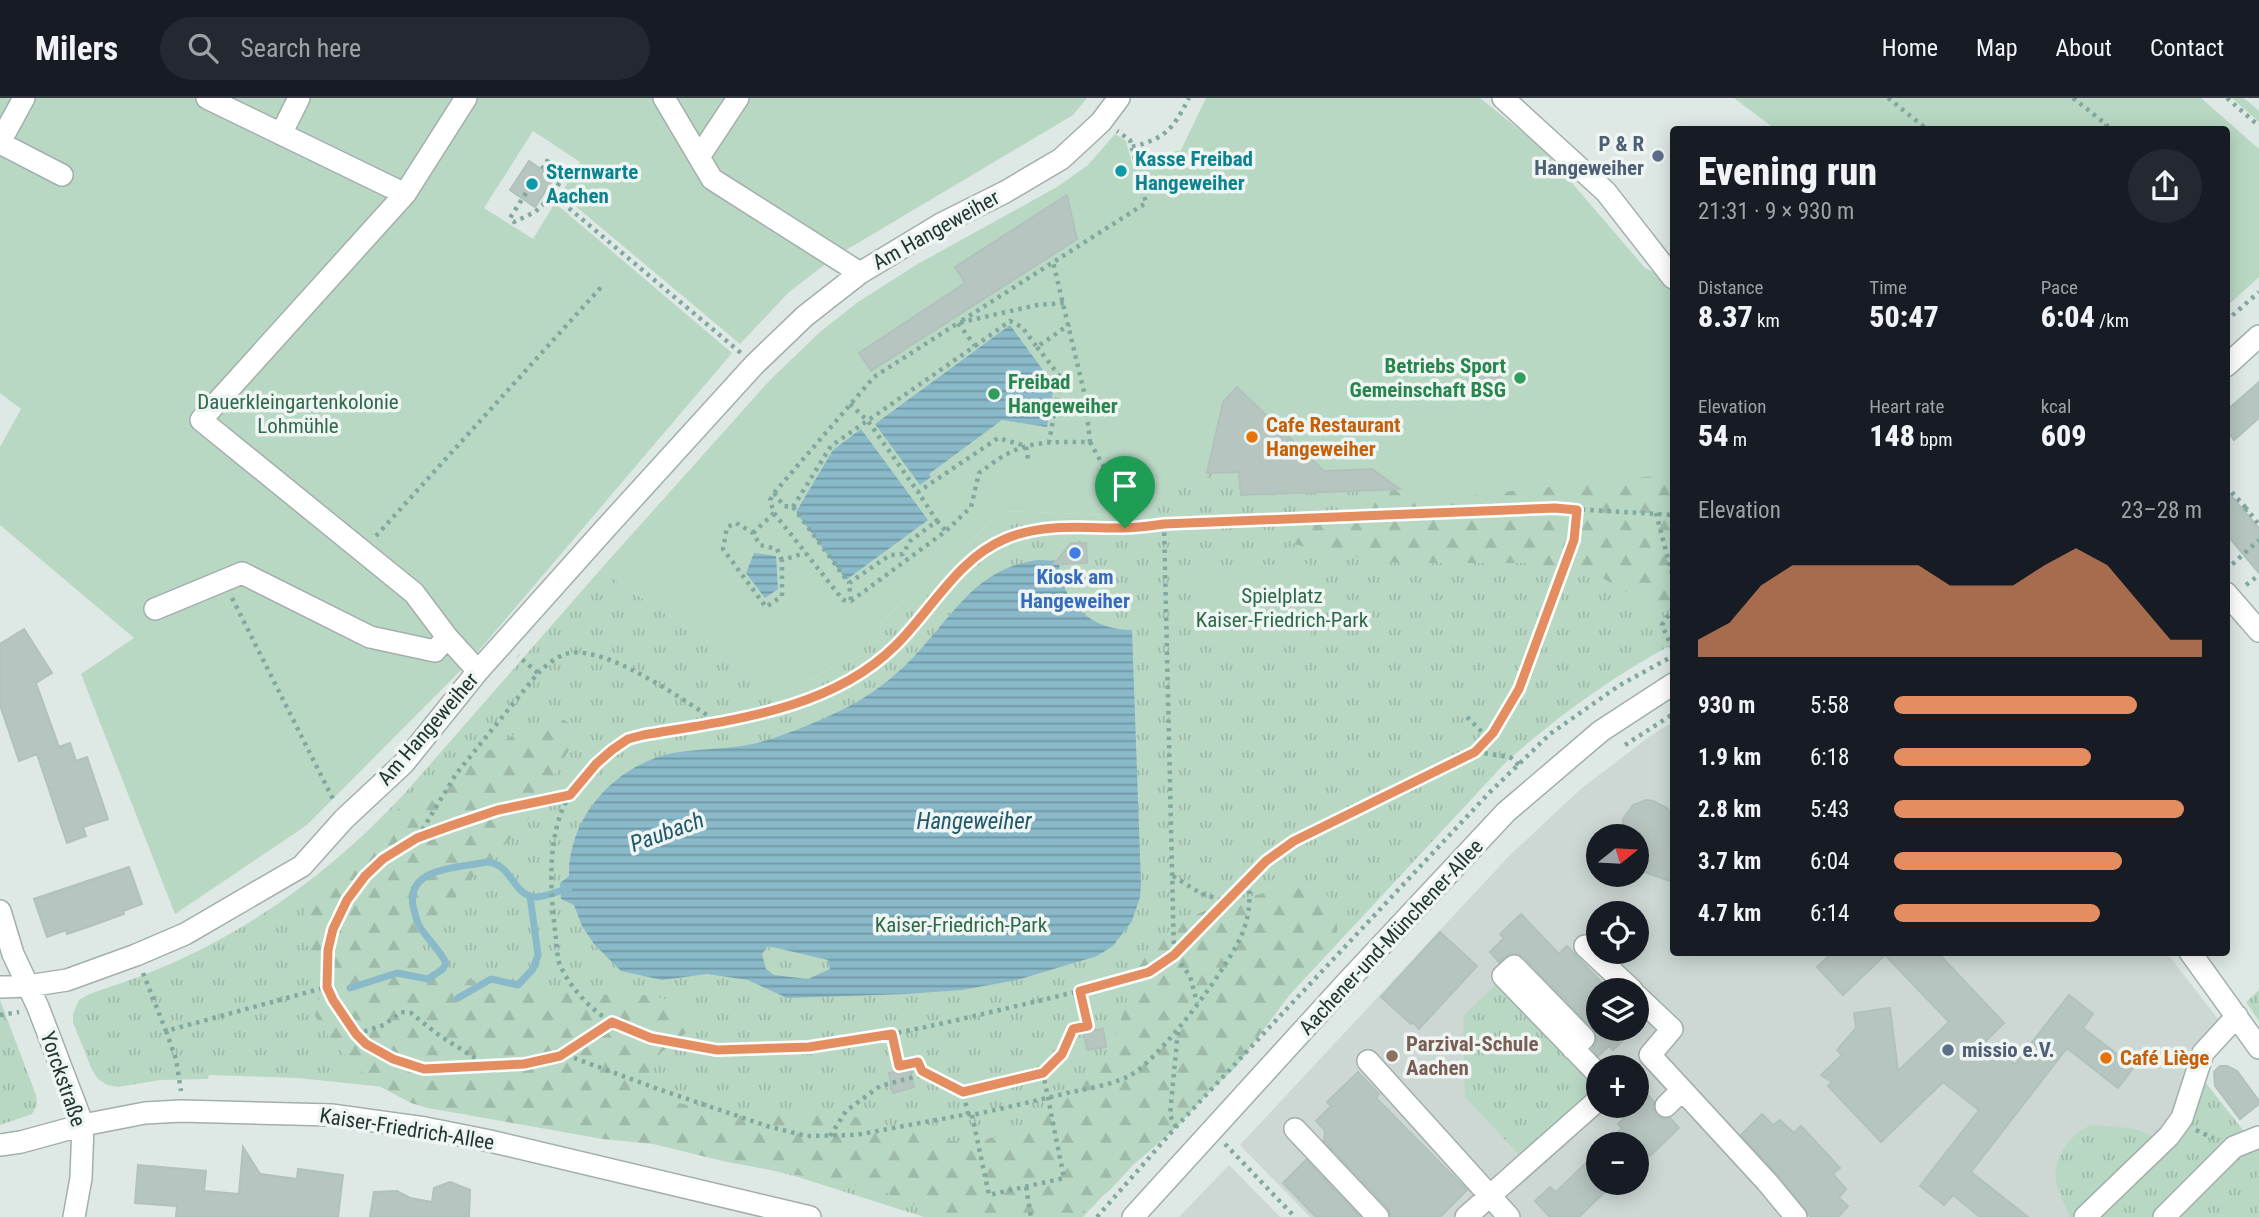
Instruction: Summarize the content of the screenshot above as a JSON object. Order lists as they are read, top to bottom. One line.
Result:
{"streets":{"street":["Am Hangeweiher","Aachener-und-Münchener-Allee","Yorckstraße","Kaiser-Friedrich-Allee"]},"crossings":[["Am Hangeweiher","Yorckstraße"],["Yorckstraße","Kaiser-Friedrich-Allee"]],"water":["Hangeweiher","Paubach"],"parks":["Dauerkleingartenkolonie Lohmühle","Spielplatz Kaiser-Friedrich-Park","Kaiser-Friedrich-Park"],"places":["P & R Hangeweiher","Kasse Freibad Hangeweiher","Sternwarte Aachen","Betriebs Sport Gemeinschaft BSG","Freibad Hangeweiher","Cafe Restaurant Hangeweiher","Kiosk am Hangeweiher","missio e.V.","Parzival-Schule Aachen","Café Liège"],"north":"right","page":{"header":"Milers","search":"Search here","nav":["Home","Map","About","Contact"],"heading":["Evening run","21:31 · 9 × 930 m"],"stats":[["Distance","8.37 km"],["Time","50:47"],["Pace","6:04 /km"],["Elevation","54 m"],["Heart rate","148 bpm"],["kcal","609"]],"chart":["Elevation","23–28 m"],"list":[{"name":"930 m","note":"5:58"},{"name":"1.9 km","note":"6:18"},{"name":"2.8 km","note":"5:43"},{"name":"3.7 km","note":"6:04"},{"name":"4.7 km","note":"6:14"}],"map_buttons":["+","−"]}}
